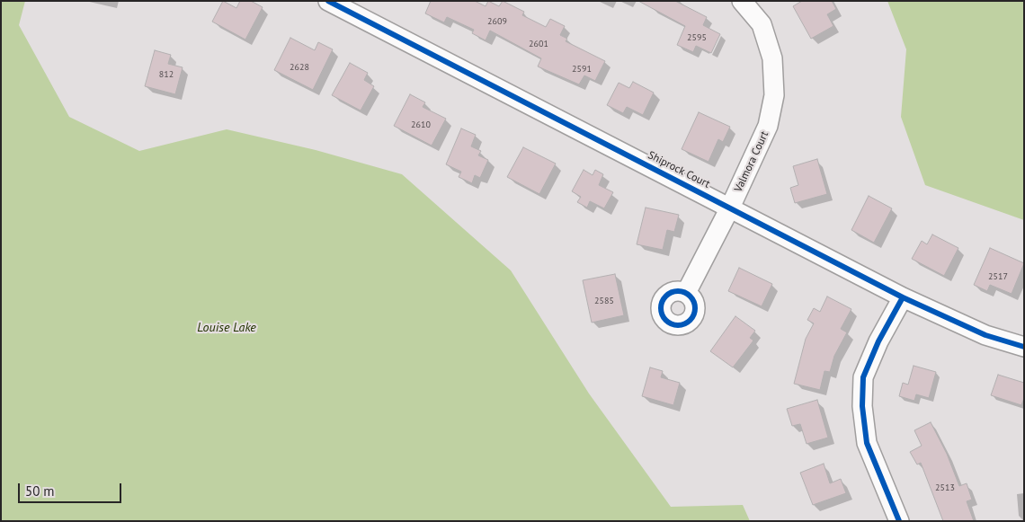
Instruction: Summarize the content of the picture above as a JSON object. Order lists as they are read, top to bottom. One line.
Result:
{"streets":{"street":["Valmora Court","Shiprock Court"]},"crossings":[["Valmora Court","Shiprock Court"]],"water":["Louise Lake"],"house_numbers":["2609","2595","2601","2628","2591","812","2610","2517","2585","2513"],"scale_bar":"50 m"}
